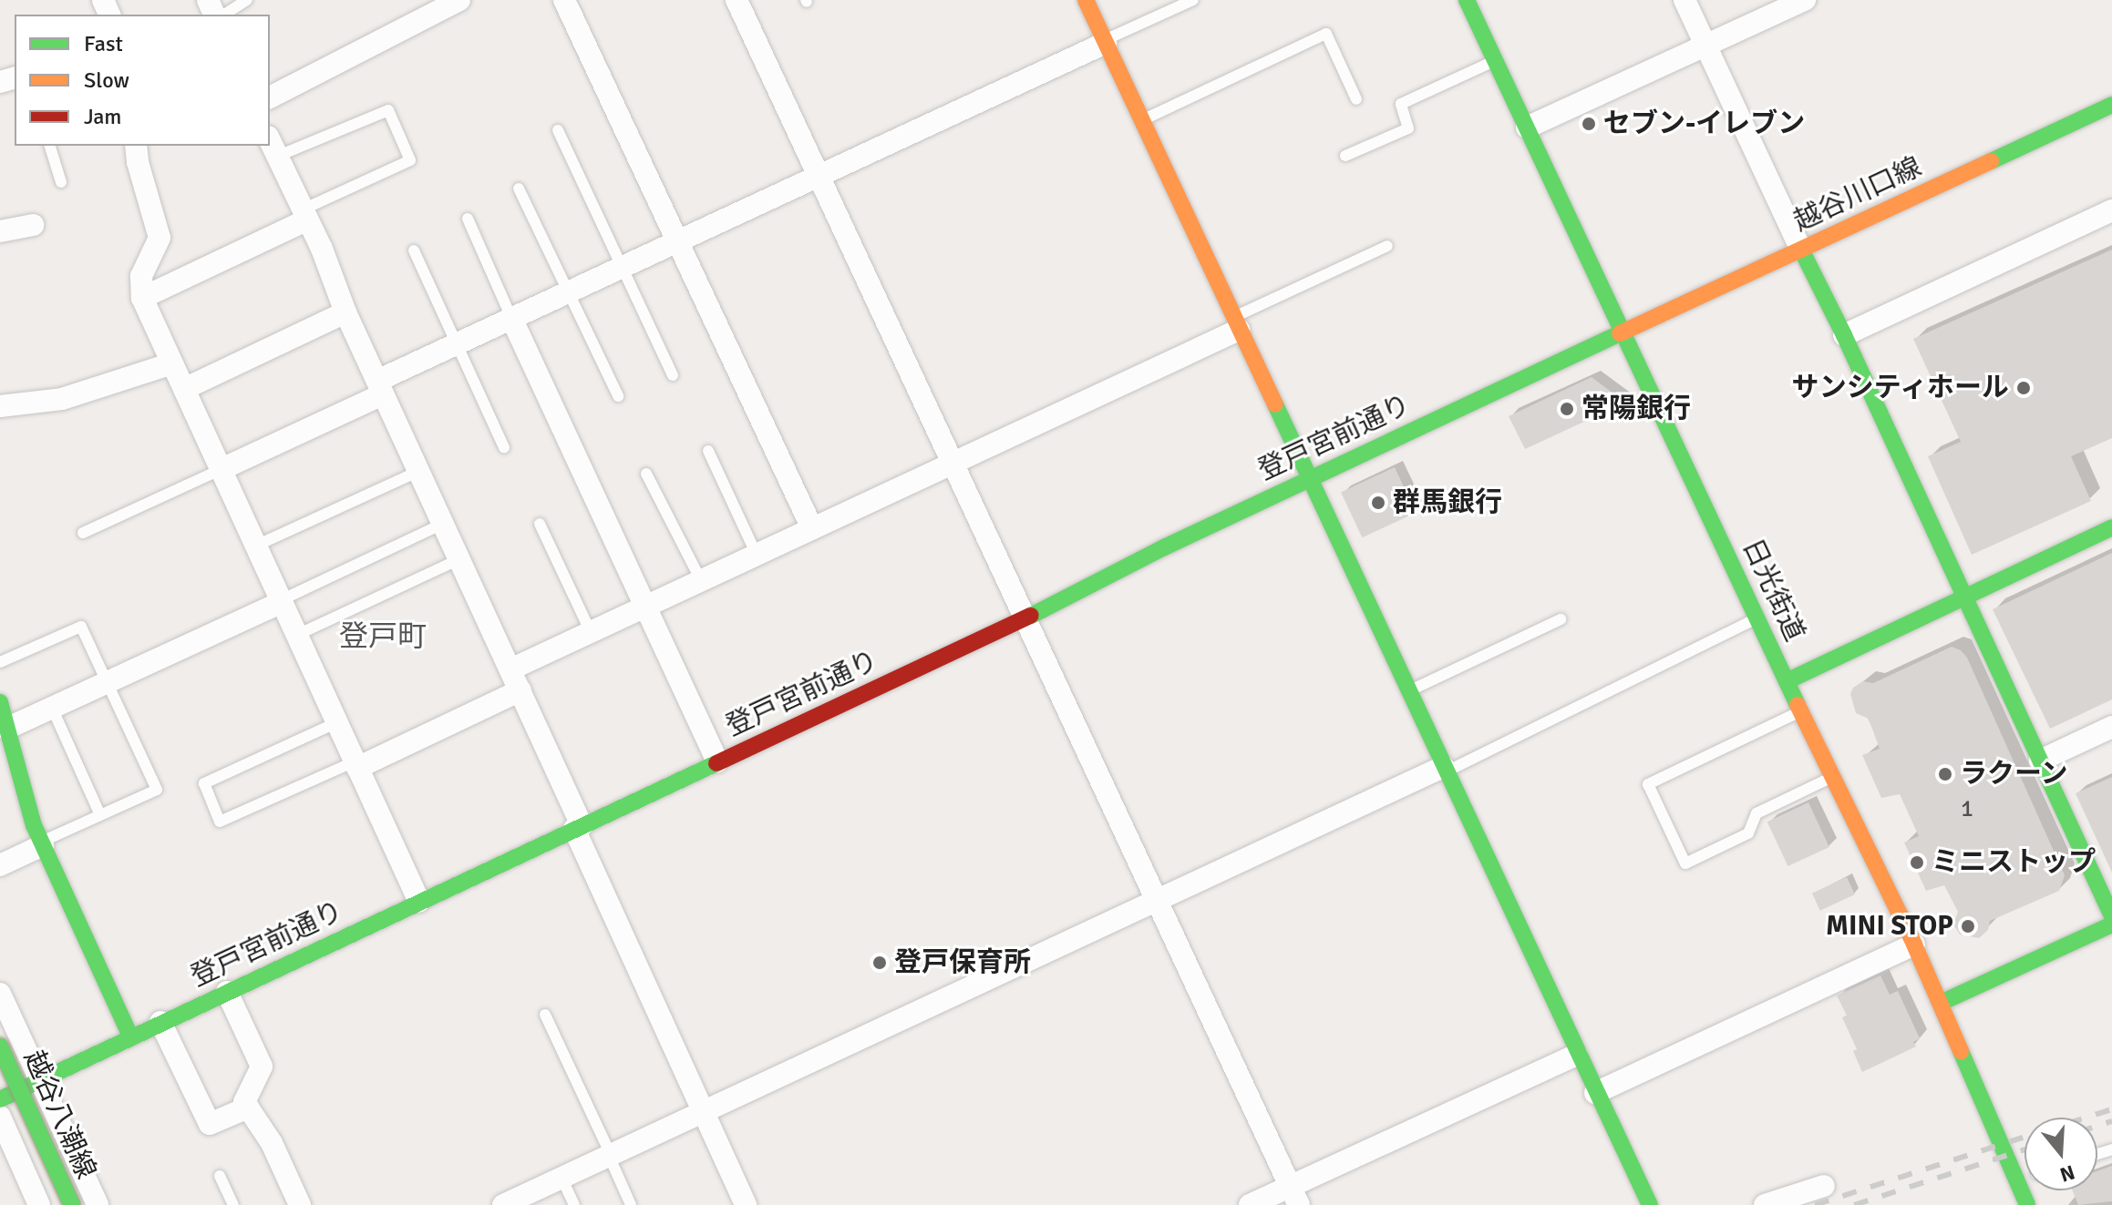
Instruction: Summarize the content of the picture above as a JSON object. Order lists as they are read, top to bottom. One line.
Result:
{"streets":{"street":["越谷川口線","登戸宮前通り","日光街道","越谷八潮線"]},"crossings":[["越谷川口線","登戸宮前通り"],["越谷川口線","日光街道"],["登戸宮前通り","日光街道"]],"districts":["登戸町"],"places":["セブン-イレブン","サンシティホール","常陽銀行","群馬銀行","ラクーン","ミニストップ","MINI STOP","登戸保育所"],"house_numbers":["1"],"legend":["Fast","Slow","Jam"],"north":"bottom"}
